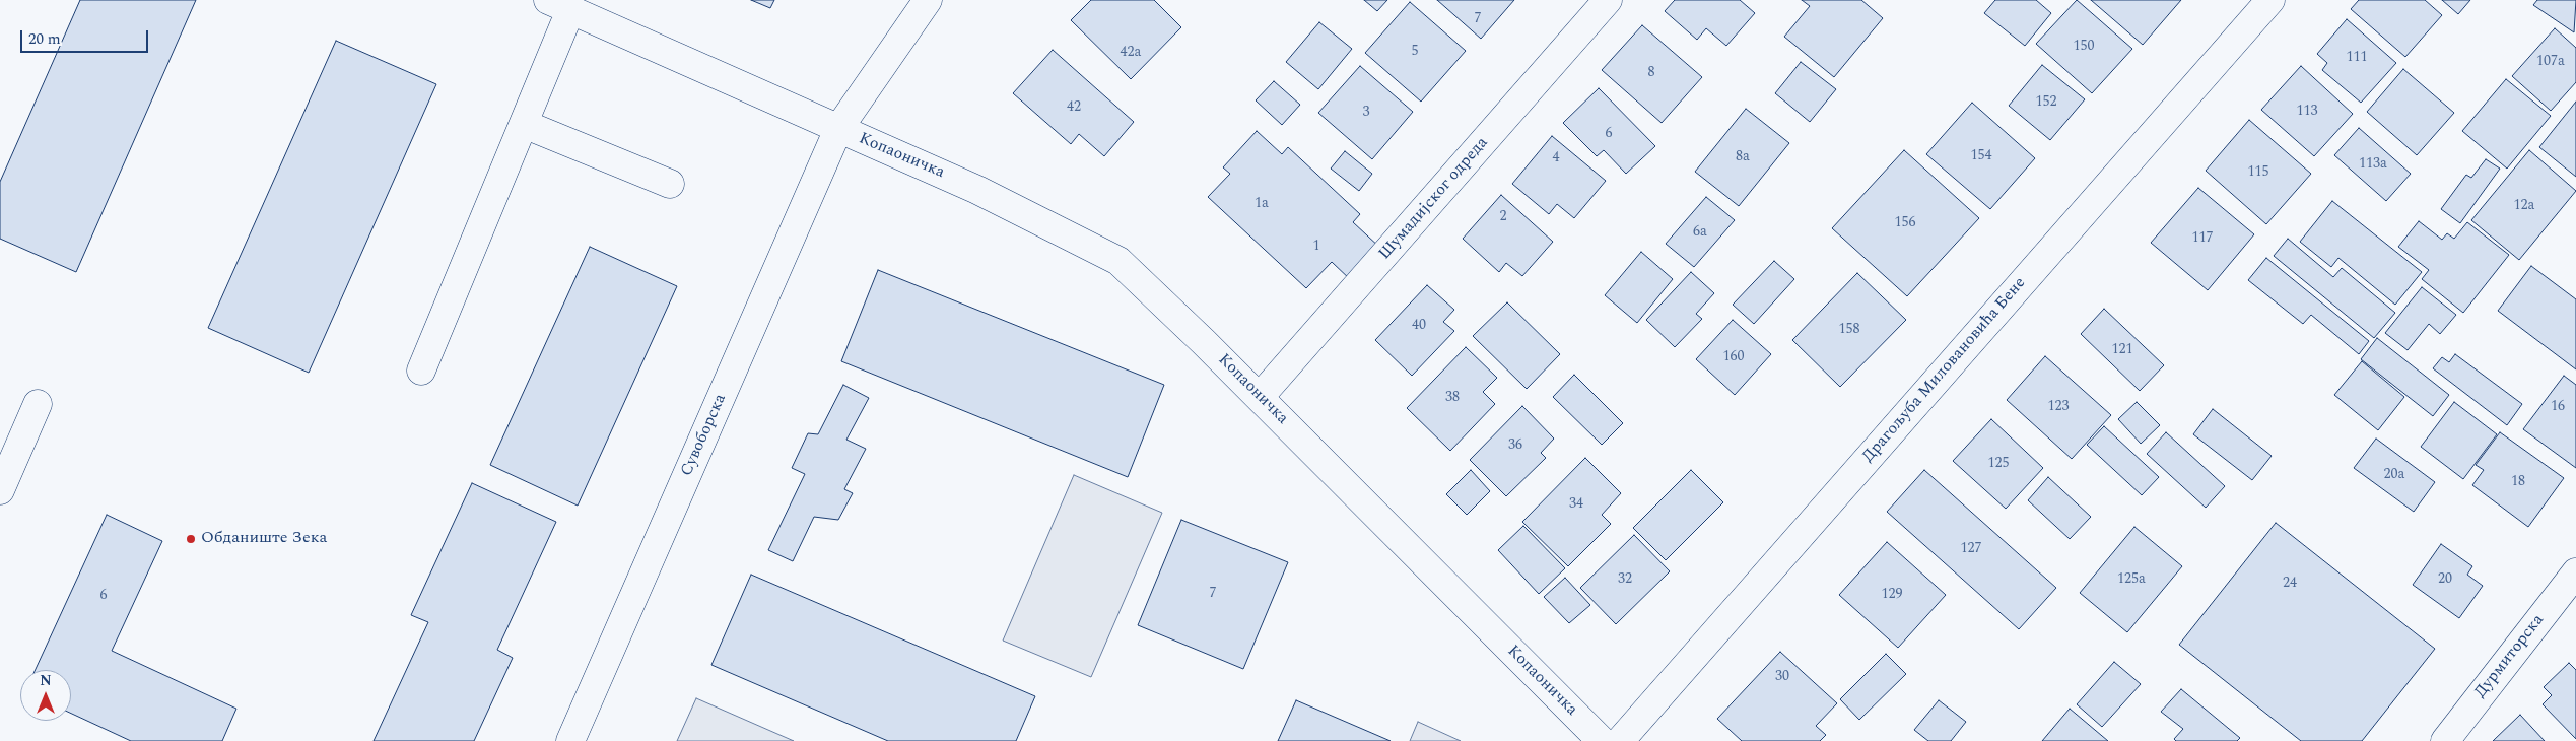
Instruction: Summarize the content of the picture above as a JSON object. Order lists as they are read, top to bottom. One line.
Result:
{"streets":{"street":["Копаоничка","Шумадијског одреда","Драгољуба Миловановића Бене","Сувоборска","Дурмиторска"]},"crossings":[["Копаоничка","Шумадијског одреда"],["Копаоничка","Сувоборска"]],"places":["Обданиште Зека"],"house_numbers":["7","150","5","42a","111","107a","8","152","42","113","3","6","154","8a","4","113a","115","1a","12a","2","156","6a","117","1","40","158","121","160","38","123","16","36","125","20a","18","34","127","32","125a","20","24","7","129","6","30"],"scale_bar":"20 m","north":"top"}
